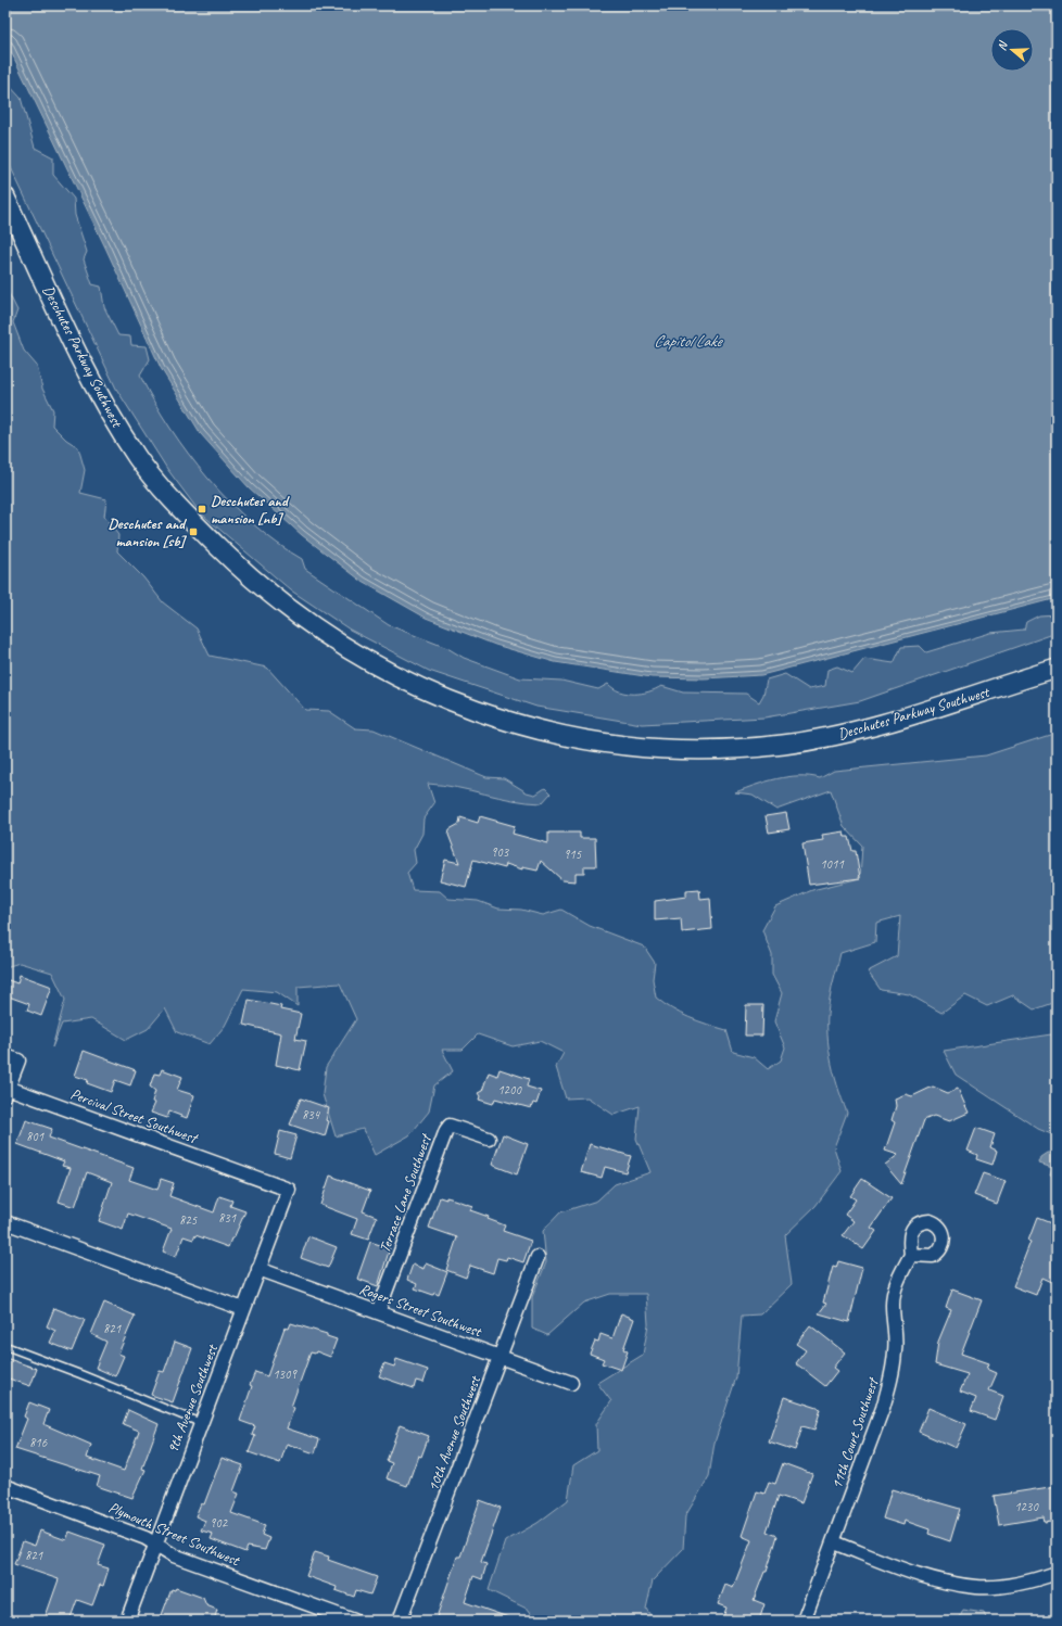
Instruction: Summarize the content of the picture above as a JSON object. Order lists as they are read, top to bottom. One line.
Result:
{"streets":{"street":["Deschutes Parkway Southwest","Percival Street Southwest","Terrace Lane Southwest","Rogers Street Southwest","9th Avenue Southwest","10th Avenue Southwest","11th Court Southwest","Plymouth Street Southwest"]},"crossings":[["Percival Street Southwest","9th Avenue Southwest"],["Terrace Lane Southwest","Rogers Street Southwest"],["Rogers Street Southwest","9th Avenue Southwest"],["Rogers Street Southwest","10th Avenue Southwest"],["9th Avenue Southwest","Plymouth Street Southwest"]],"water":["Capitol Lake"],"places":{"transit":["Deschutes and mansion [nb]","Deschutes and mansion [sb]"]},"house_numbers":["903","915","1011","1200","834","801","831","825","821","1309","816","1230","902","821"],"north":"left"}
